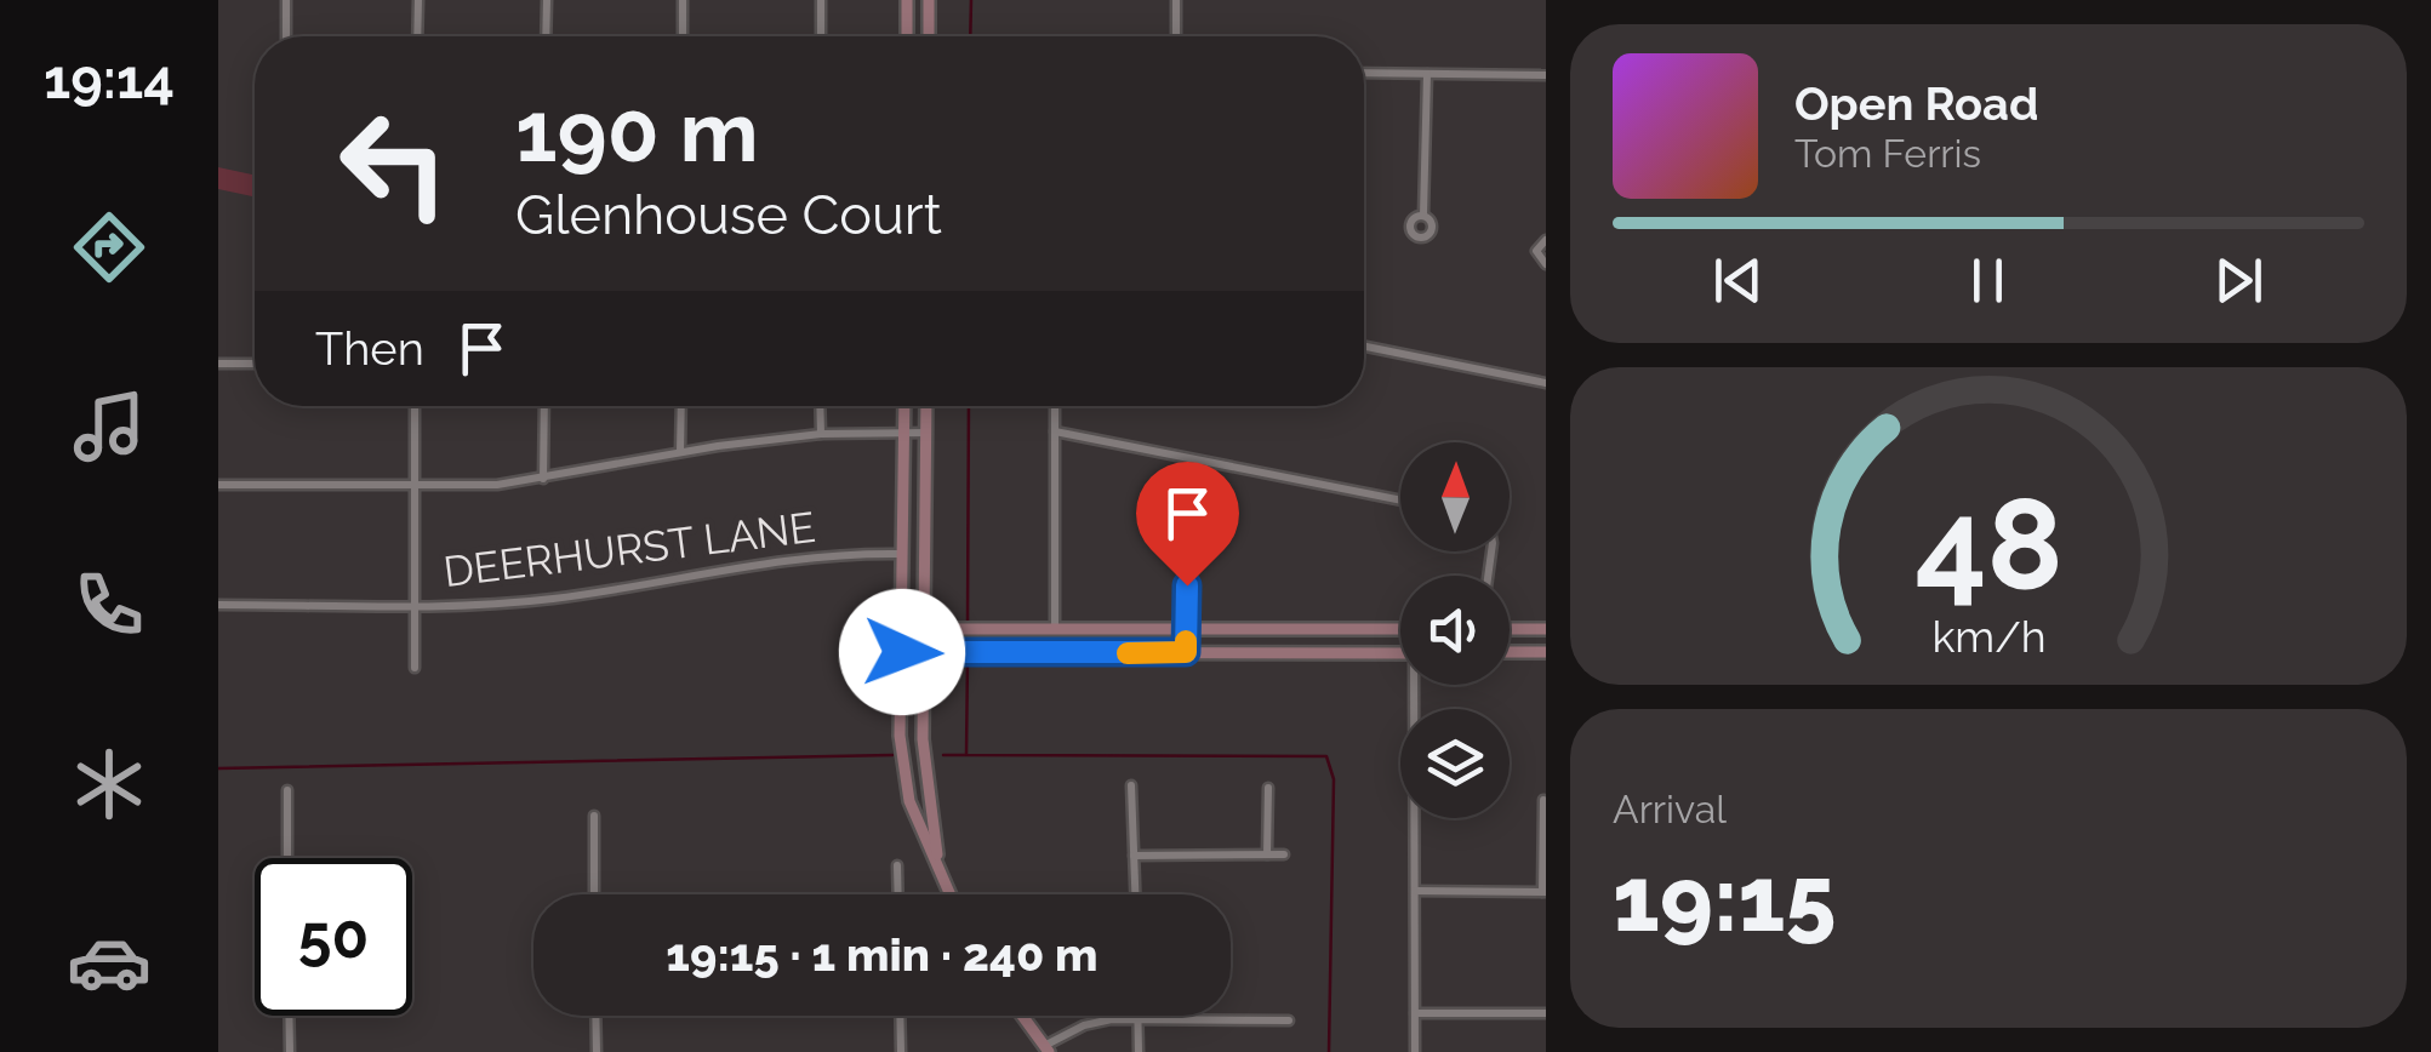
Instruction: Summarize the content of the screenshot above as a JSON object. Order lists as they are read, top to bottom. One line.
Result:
{"streets":{"street":["DEERHURST LANE"]},"north":"top","page":{"tabs":"19:14","turn":["190 m","Glenhouse Court"],"song":["Open Road","Tom Ferris"],"then":"Then","tile":["Arrival","19:15"],"limit":"50","trip":"19:15 · 1 min · 240 m","gauge":["48","km/h"]}}
